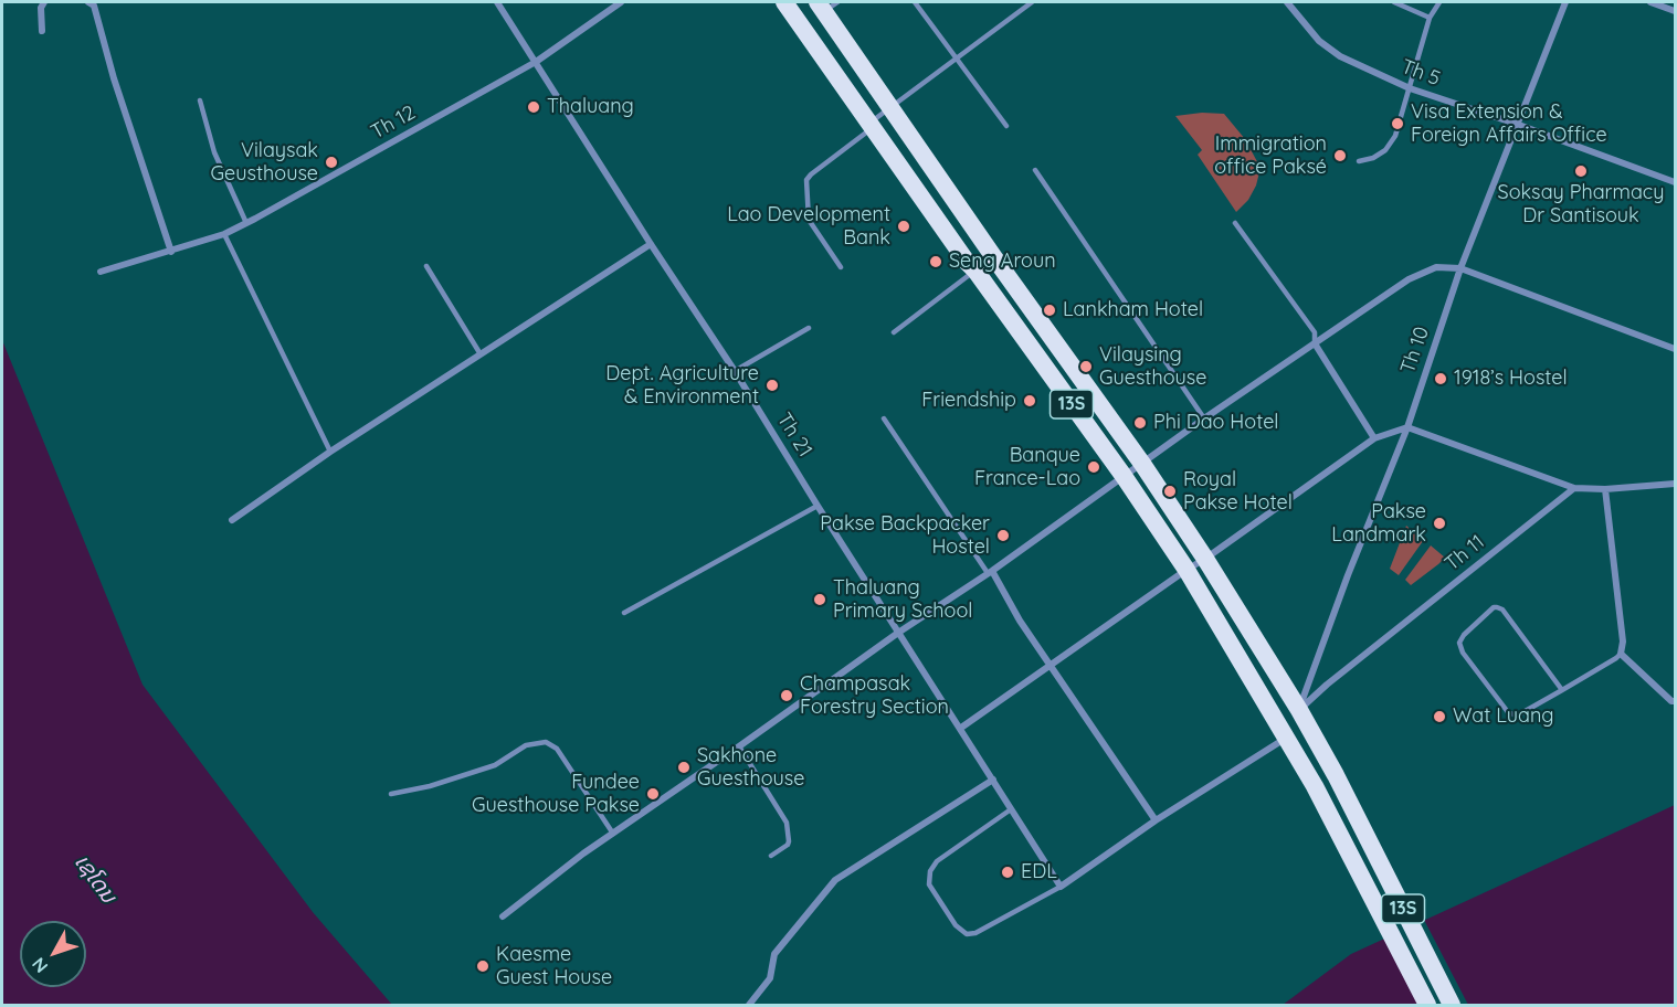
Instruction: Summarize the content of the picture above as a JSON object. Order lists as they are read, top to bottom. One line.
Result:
{"streets":{"highway":["13S"],"street":["Th 5","Th 12","Th 10","Th 21","Th 11"]},"crossings":[["Th 5","Th 10"],["Th 12","Th 21"],["Th 10","13S"],["Th 10","Th 11"],["13S","Th 11"]],"water":["ເຊໂດນ"],"places":["Thaluang","Visa Extension & Foreign Affairs Office","Immigration office Paksé","Vilaysak Geusthouse","Soksay Pharmacy Dr Santisouk","Lao Development Bank","Seng Aroun","Lankham Hotel","Vilaysing Guesthouse","1918’s Hostel","Dept. Agriculture & Environment","Friendship","Phi Dao Hotel","Banque France-Lao","Royal Pakse Hotel","Pakse Landmark","Pakse Backpacker Hostel","Thaluang Primary School","Champasak Forestry Section","Wat Luang","Sakhone Guesthouse","Fundee Guesthouse Pakse","EDL","Kaesme Guest House"],"north":"bottom left"}
